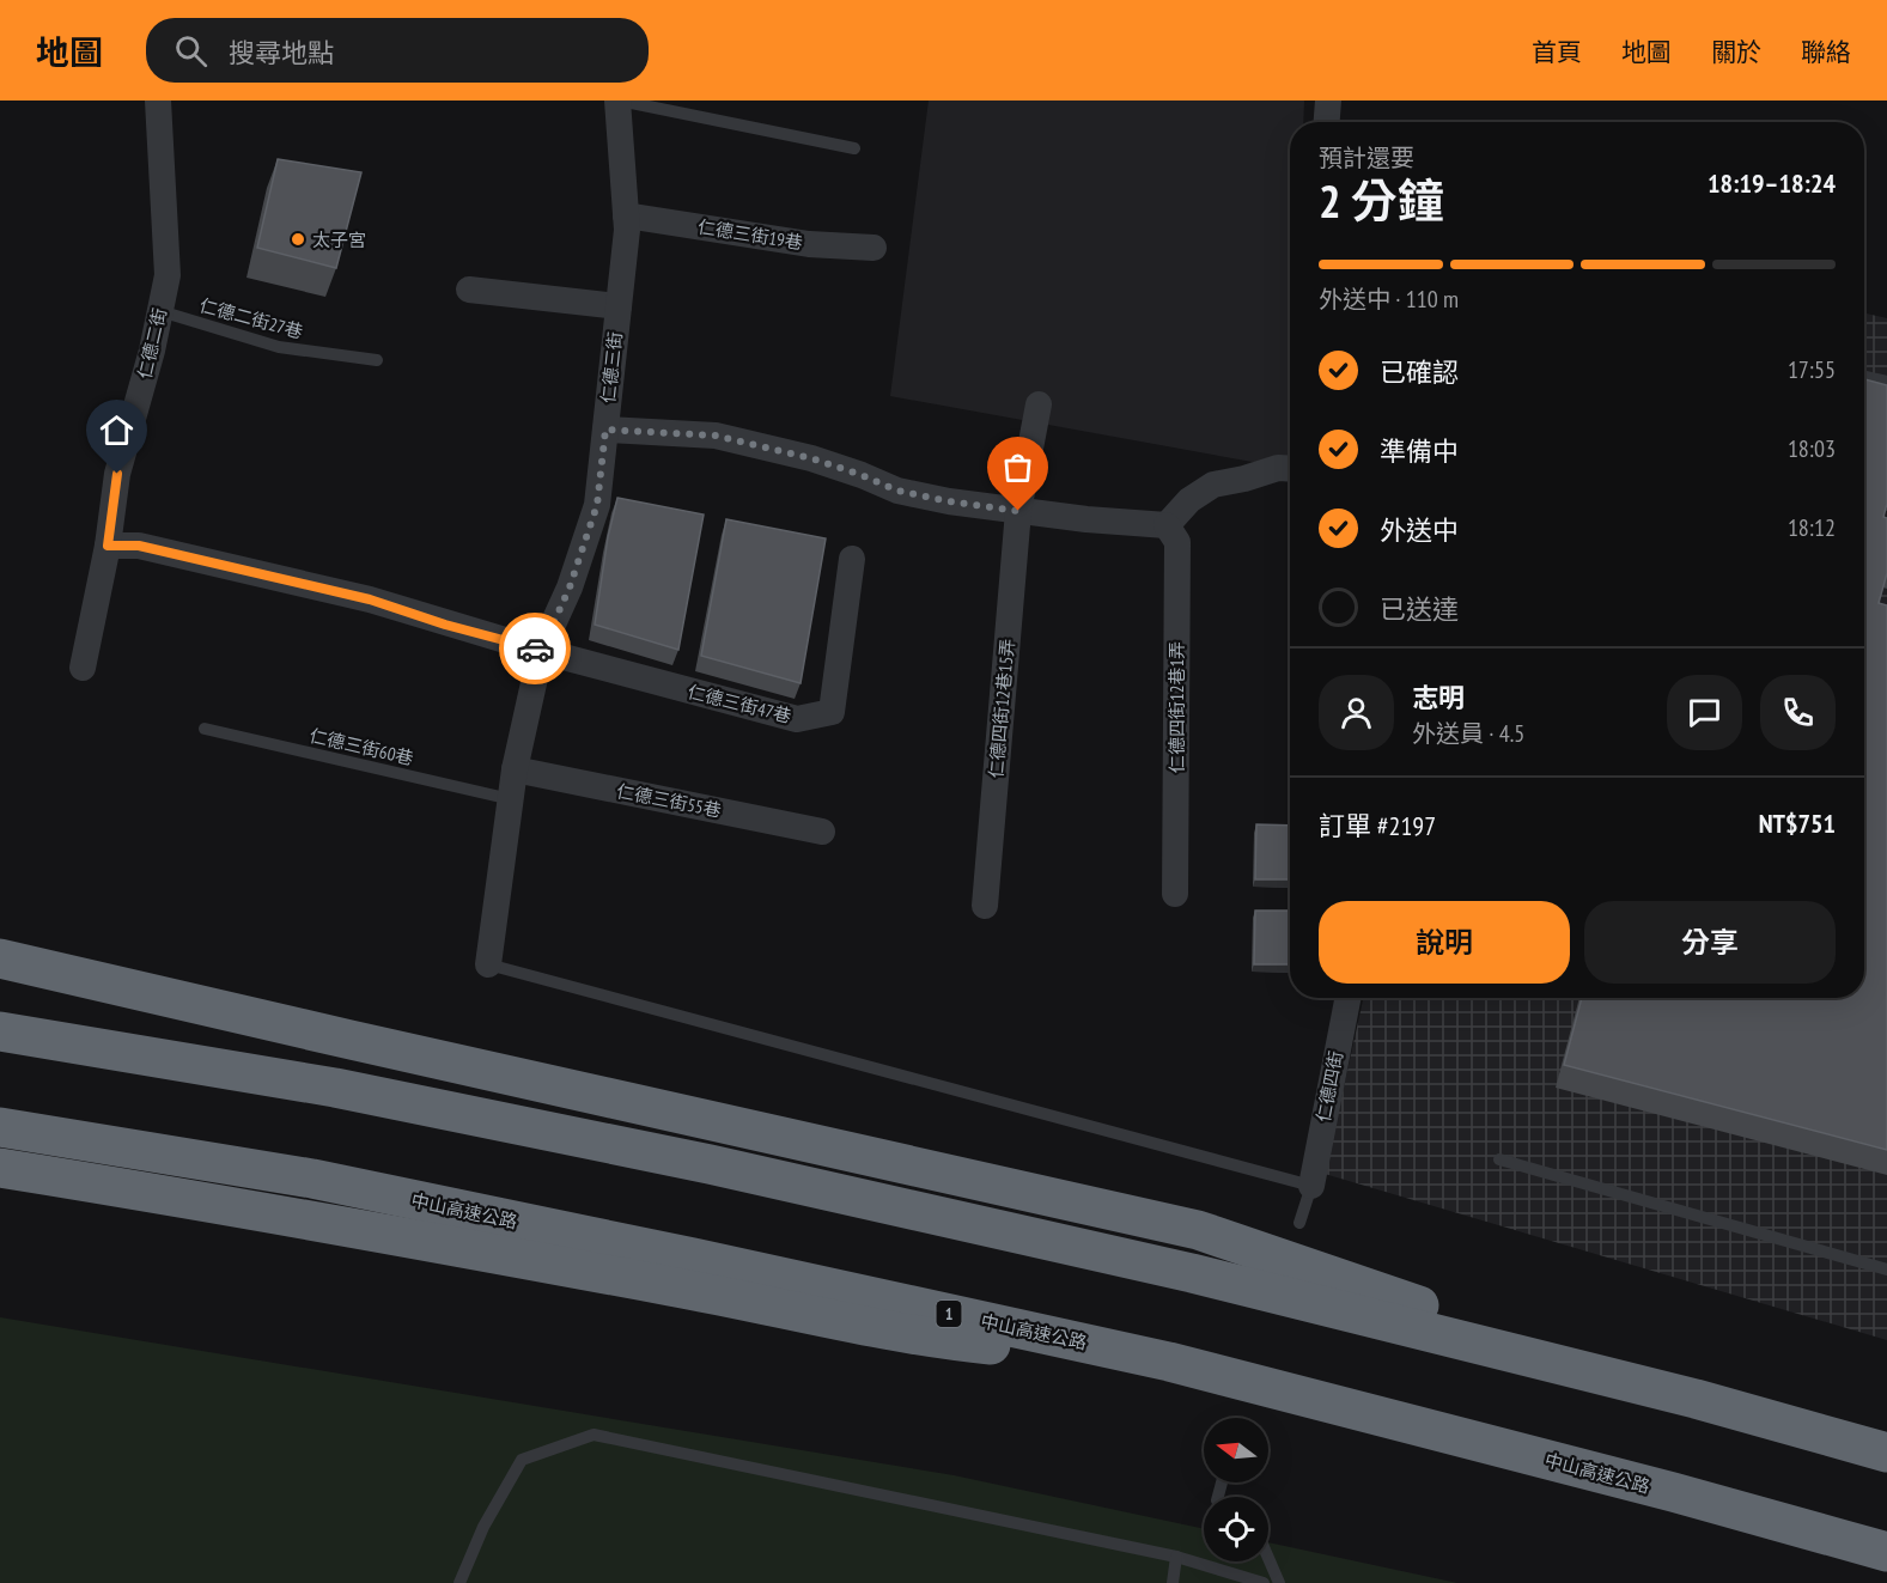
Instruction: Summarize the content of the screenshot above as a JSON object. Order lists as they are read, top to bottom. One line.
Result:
{"streets":{"highway":["中山高速公路","1"],"street":["仁德三街19巷","仁德二街","仁德三街","仁德三街47巷","仁德四街12巷1弄","仁德四街12巷15弄","仁德三街55巷","仁德四街"],"lane":["仁德二街27巷","仁德三街60巷"]},"crossings":[["仁德三街19巷","仁德三街"],["仁德二街27巷","仁德二街"],["仁德三街","仁德三街47巷"],["仁德三街","仁德三街60巷"],["仁德三街","仁德三街55巷"]],"places":["太子宮"],"north":"left","page":{"header":"地圖","search":"搜尋地點","nav":["首頁","地圖","關於","聯絡"],"heading":["2 分鐘","預計還要","18:19–18:24"],"panel":["志明","外送員 · 4.5","訂單 #2197","NT$751"],"bar":"外送中 · 110 m","list":[["已確認","17:55"],["準備中","18:03"],["外送中","18:12"],"已送達"],"buttons":["說明","分享"]}}
